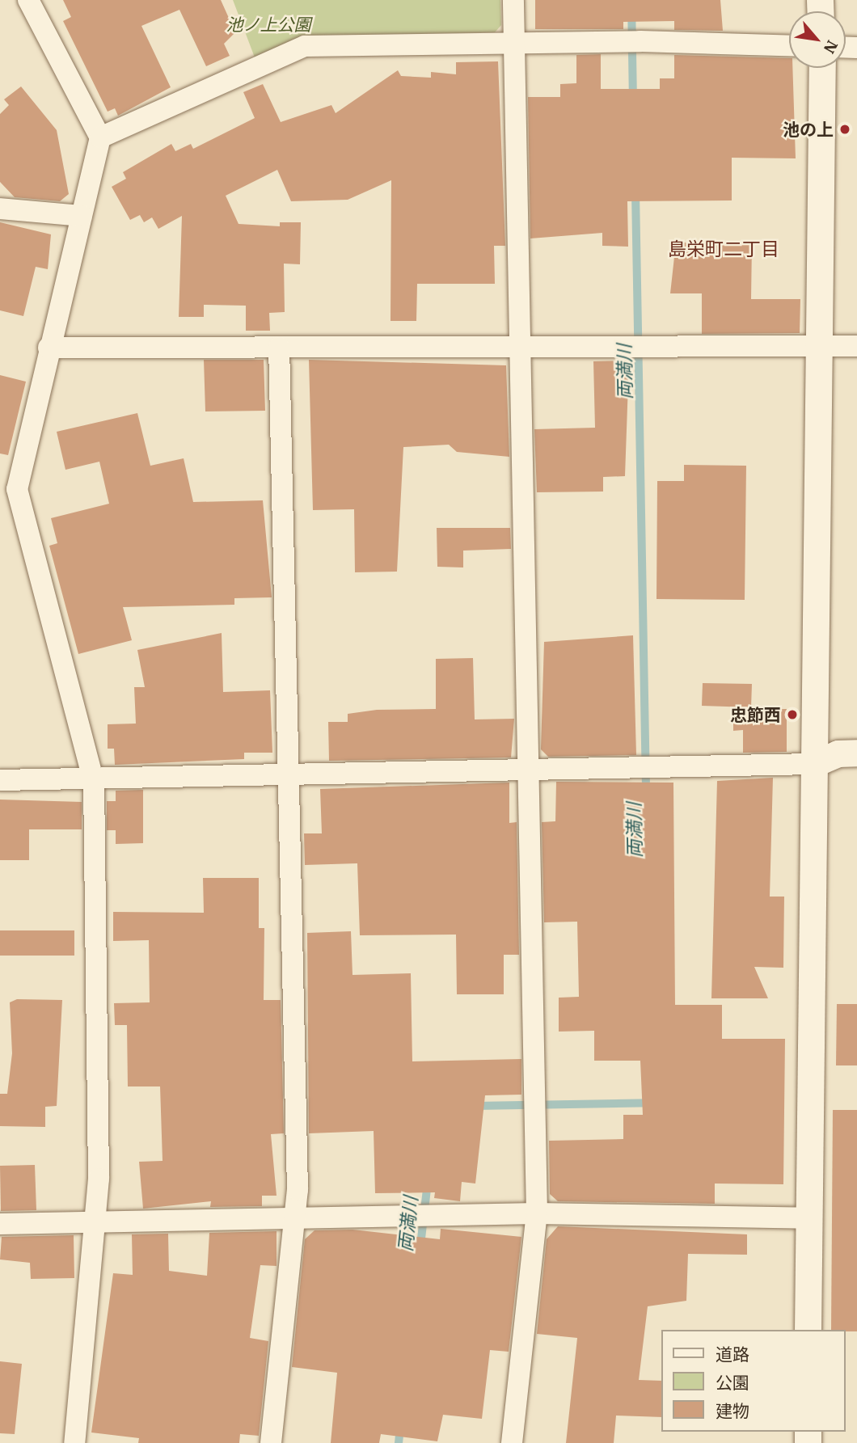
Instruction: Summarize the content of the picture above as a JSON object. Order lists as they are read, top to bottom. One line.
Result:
{"districts":["島栄町二丁目"],"water":["両満川"],"parks":["池ノ上公園"],"places":["池の上","忠節西"],"legend":["道路","公園","建物"],"north":"bottom right"}
